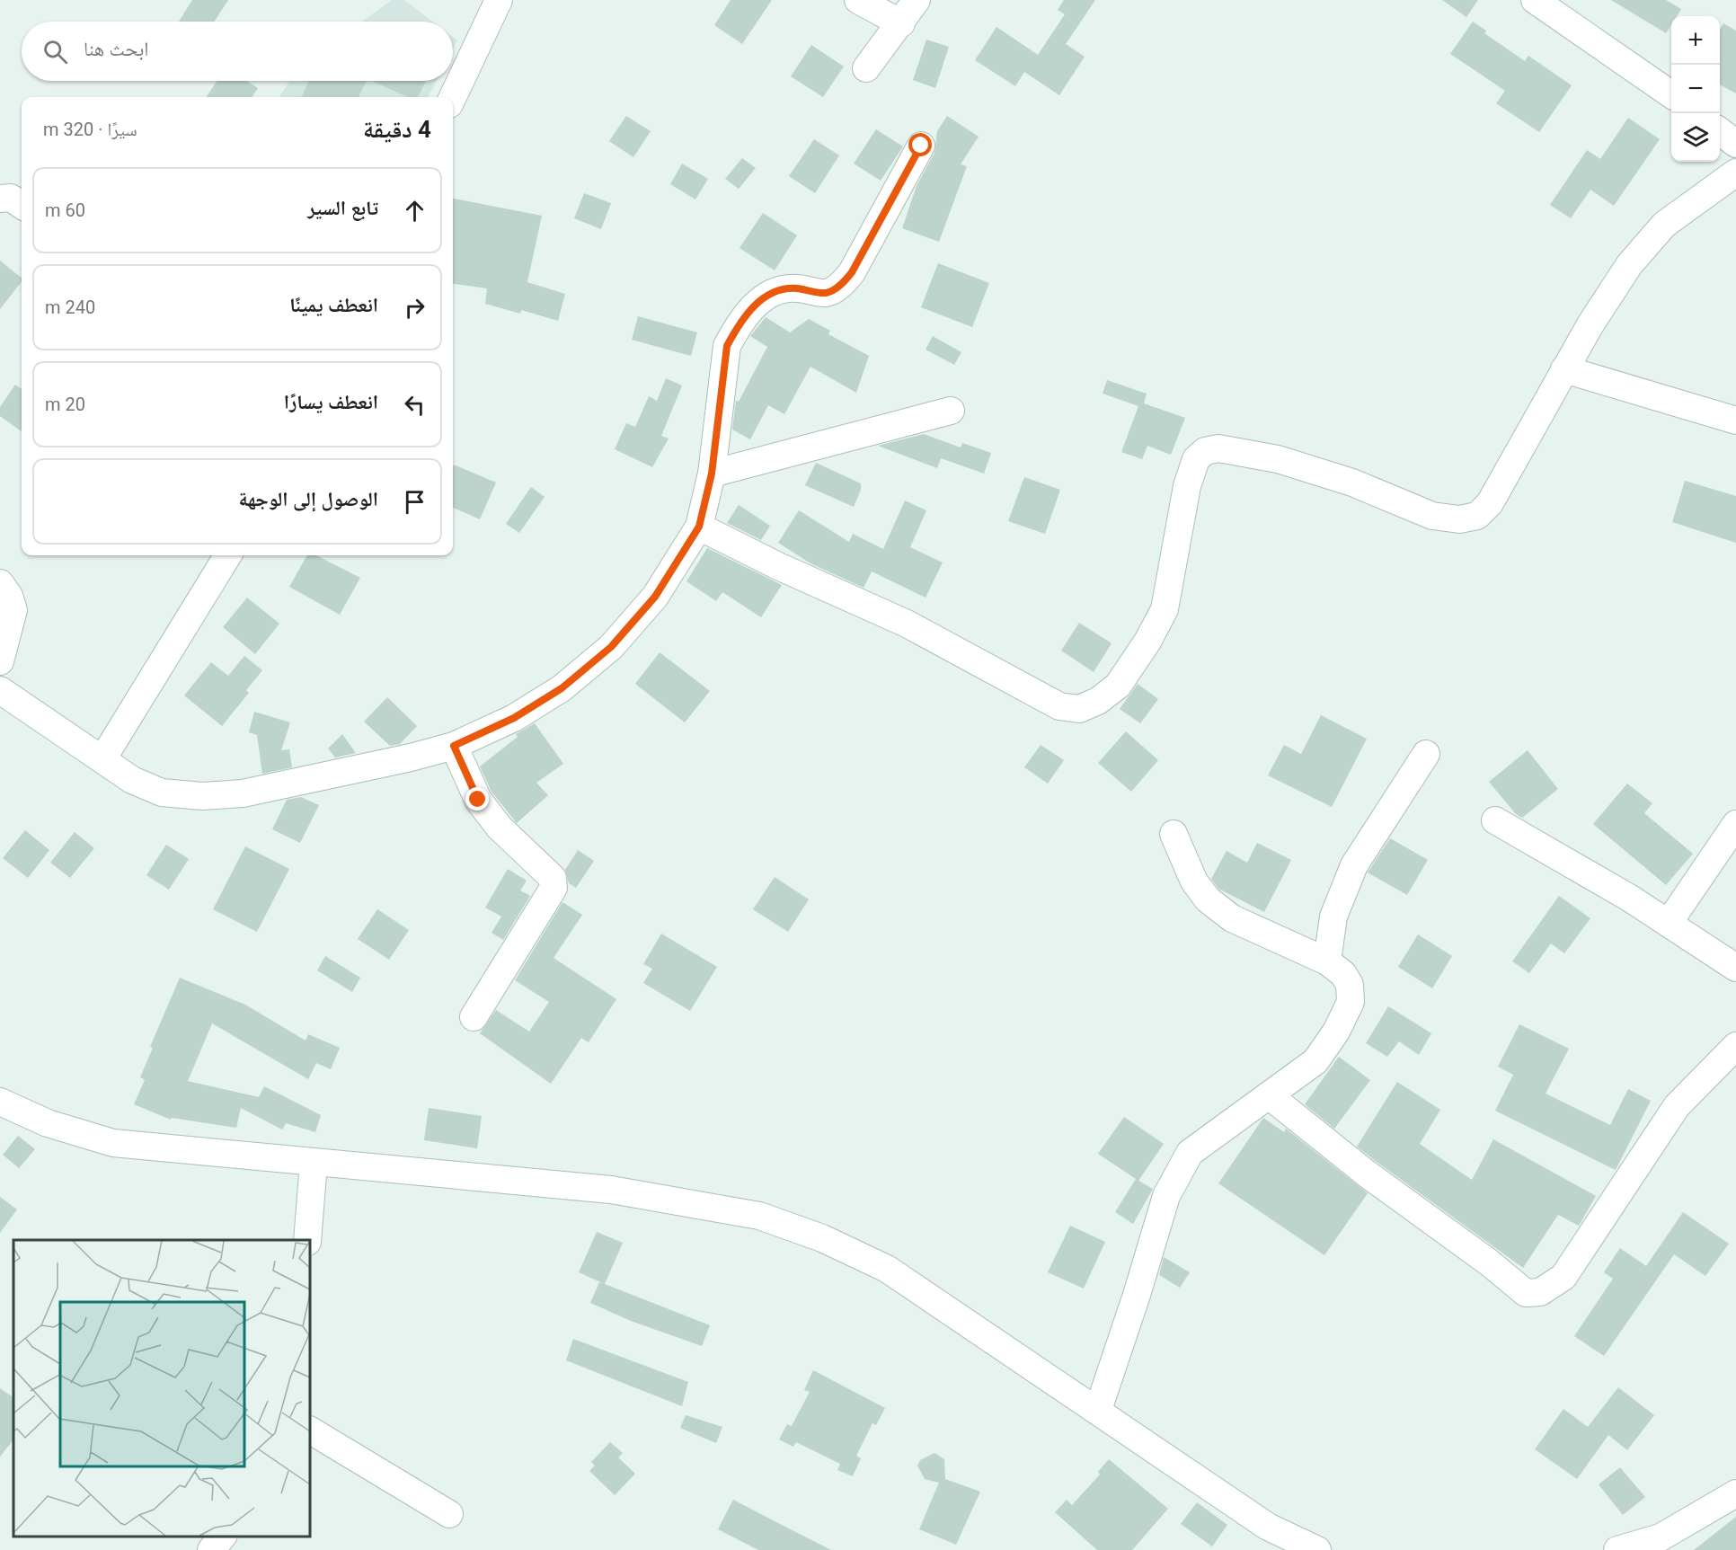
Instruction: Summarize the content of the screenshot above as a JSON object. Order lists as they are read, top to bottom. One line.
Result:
{"page":{"map_buttons":["+","−"],"search":"ابحث هنا","heading":["4 دقيقة","سيرًا · 320 m"],"list":[["تابع السير","60 m"],["انعطف يمينًا","240 m"],["انعطف يسارًا","20 m"],"الوصول إلى الوجهة"]}}
